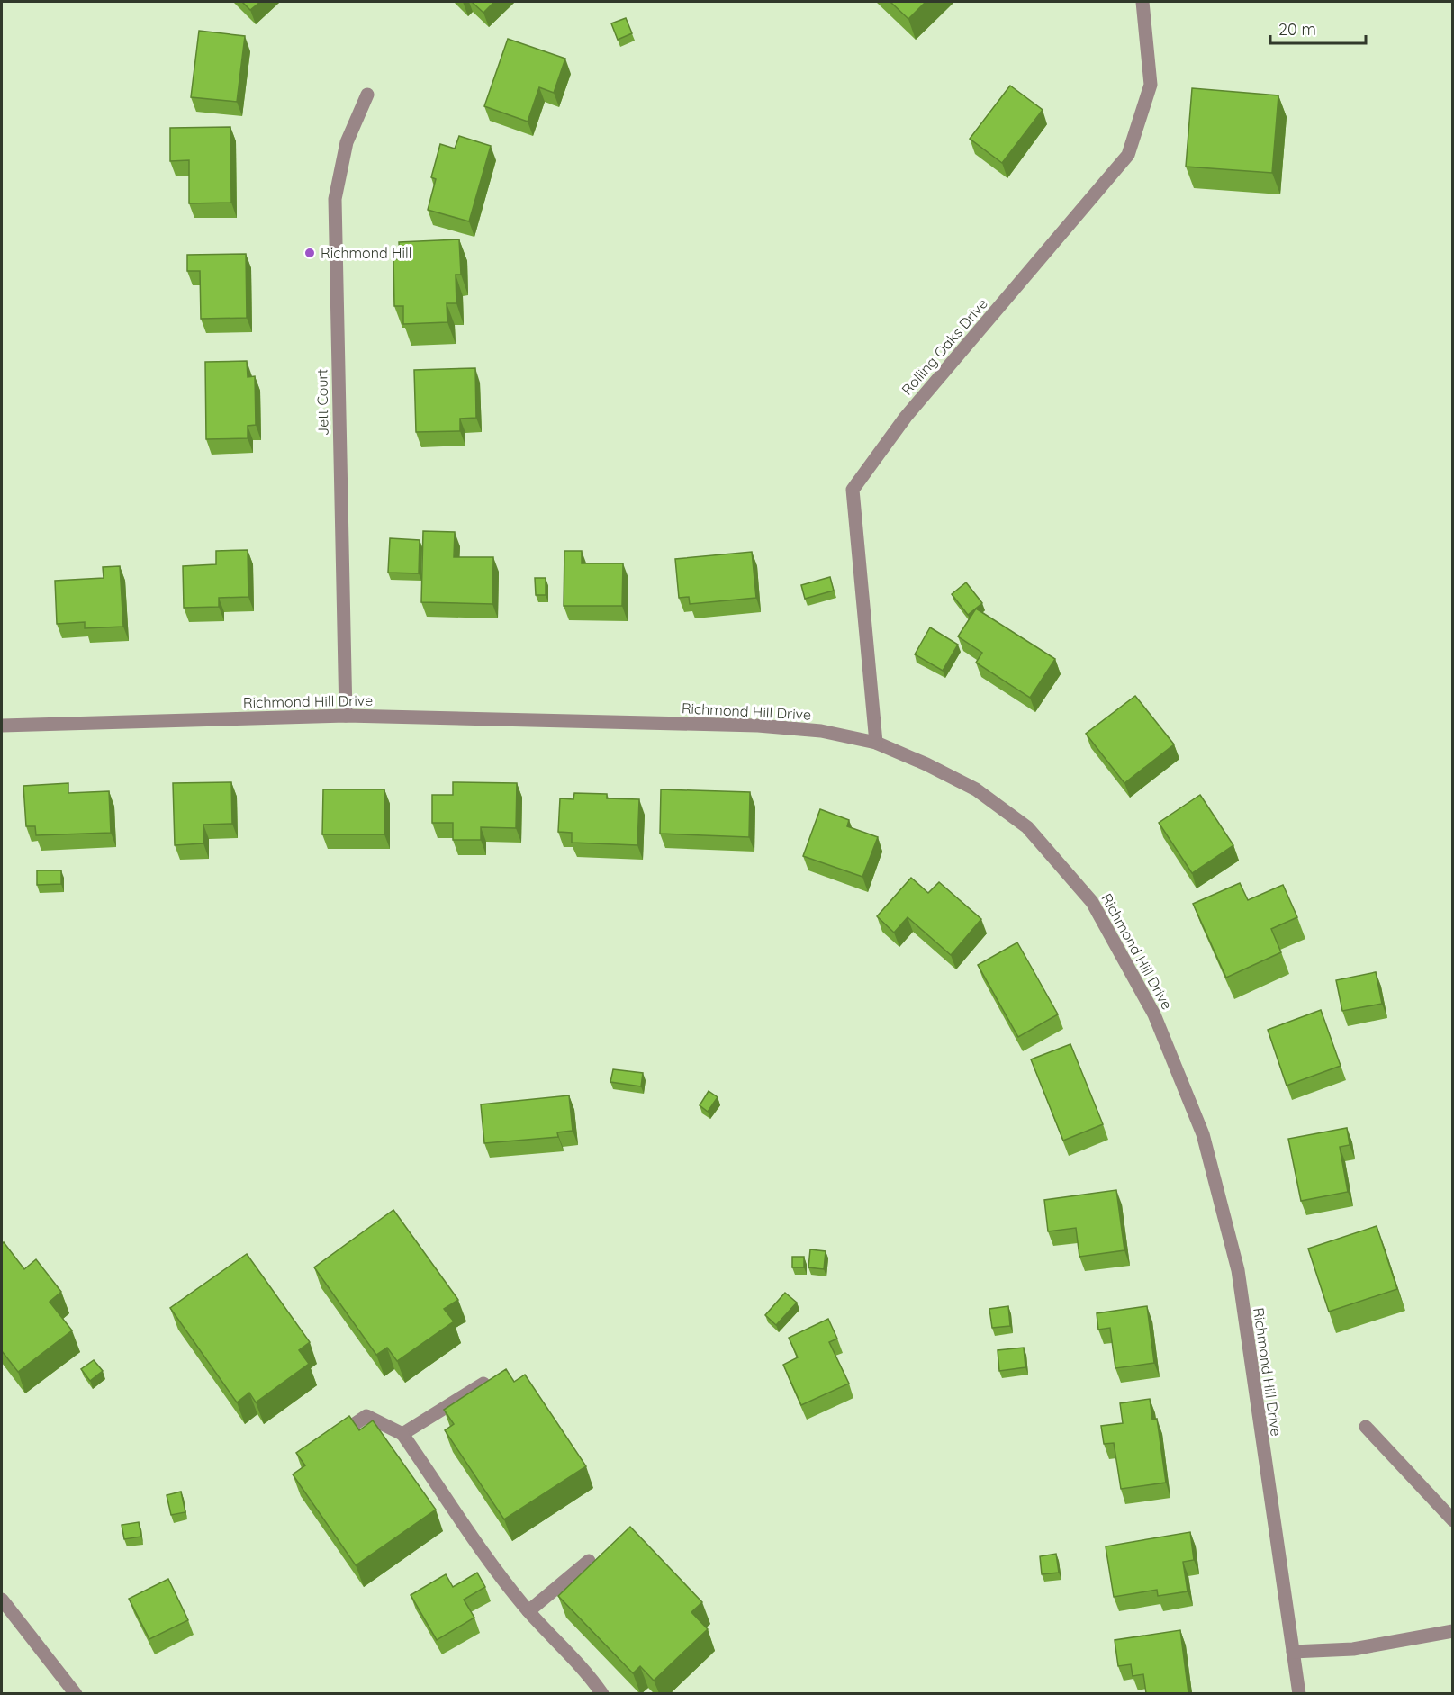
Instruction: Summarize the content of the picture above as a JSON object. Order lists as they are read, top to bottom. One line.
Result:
{"streets":{"street":["Rolling Oaks Drive","Jett Court","Richmond Hill Drive"]},"crossings":[["Rolling Oaks Drive","Richmond Hill Drive"],["Jett Court","Richmond Hill Drive"]],"places":["Richmond Hill"],"scale_bar":"20 m"}
